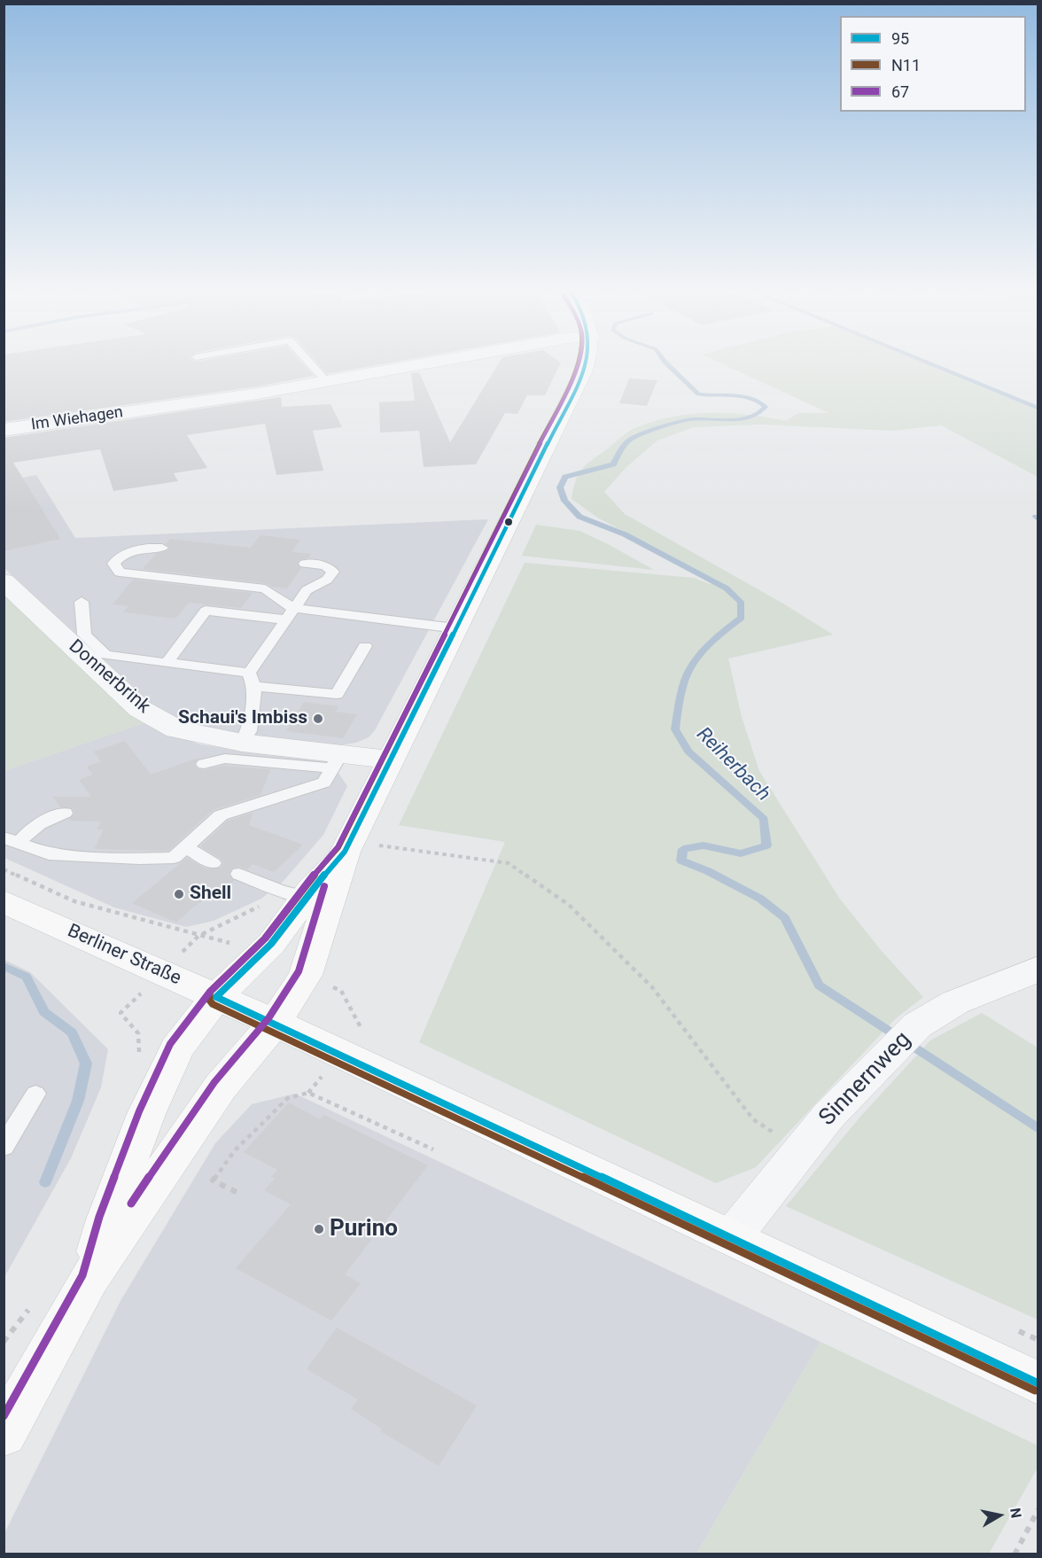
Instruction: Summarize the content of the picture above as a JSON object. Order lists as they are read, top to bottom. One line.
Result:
{"streets":{"street":["Im Wiehagen","Donnerbrink","Berliner Straße","Sinnernweg"]},"crossings":[["Berliner Straße","Sinnernweg"]],"water":["Reiherbach"],"places":["Schaui's Imbiss","Shell","Purino"],"lines":["transit line 95","transit line N11","transit line 67"],"legend":["95","N11","67"],"north":"right"}
